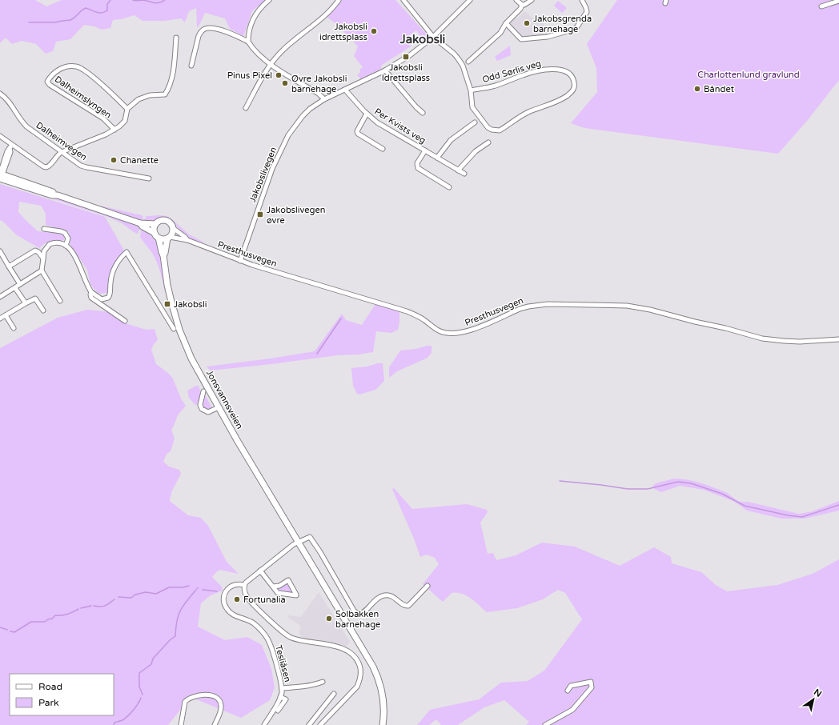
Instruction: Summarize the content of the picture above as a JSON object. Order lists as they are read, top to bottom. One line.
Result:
{"streets":{"main road":["Jonsvannsveien"],"street":["Odd Sørlis veg","Dalheimslyngen","Per Kvists veg","Dalheimvegen","Jakobslivegen","Presthusvegen","Tesliåsen"]},"crossings":[["Odd Sørlis veg","Jakobslivegen"],["Dalheimslyngen","Dalheimvegen"],["Per Kvists veg","Jakobslivegen"],["Jakobslivegen","Presthusvegen"],["Presthusvegen","Jonsvannsveien"]],"districts":["Jakobsli"],"parks":["Charlottenlund gravlund"],"places":{"other":["Jakobsgrenda barnehage","Jakobsli idrettsplass","Pinus Pixel","Øvre Jakobsli barnehage","Båndet","Chanette","Fortunalia","Solbakken barnehage"],"transit":["Jakobsli Idrettsplass","Jakobslivegen øvre","Jakobsli"]},"legend":["Road","Park"],"north":"top right"}
